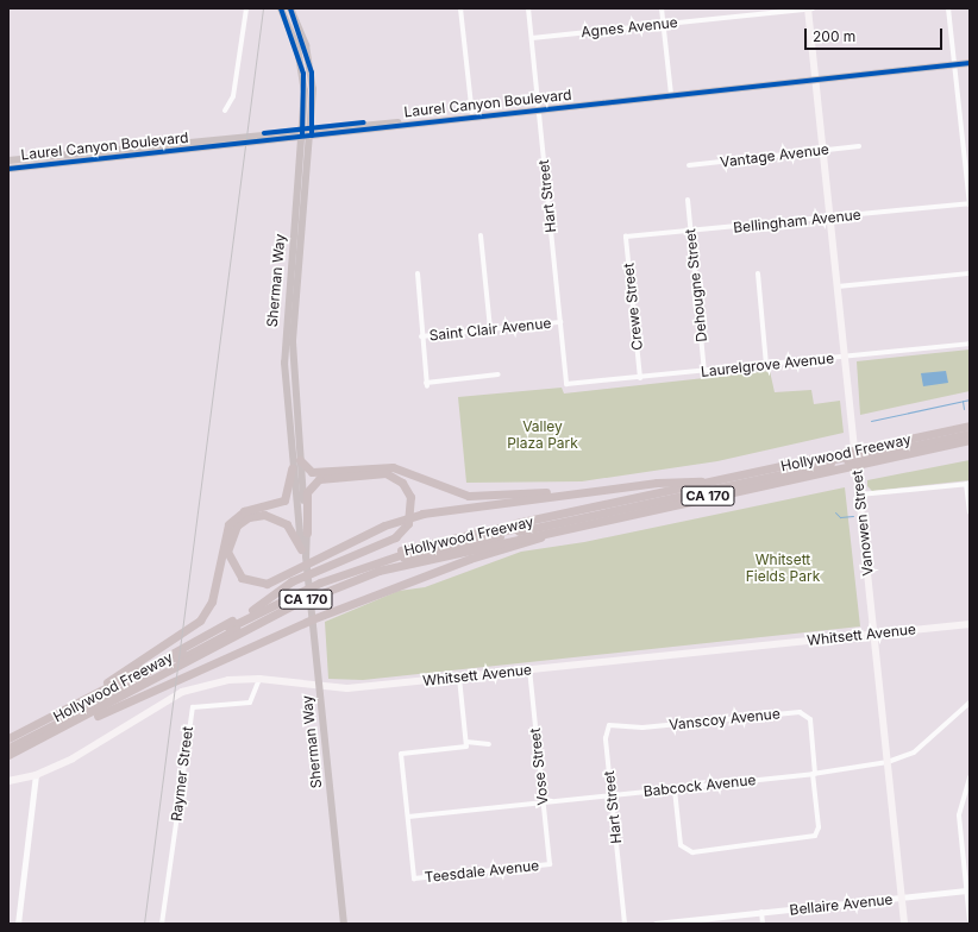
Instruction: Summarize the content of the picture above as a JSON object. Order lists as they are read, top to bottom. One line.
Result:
{"streets":{"highway":["Hollywood Freeway","CA 170"],"main road":["Laurel Canyon Boulevard","Sherman Way","Vanowen Street","Whitsett Avenue"],"street":["Agnes Avenue","Vantage Avenue","Hart Street","Bellingham Avenue","Dehougne Street","Crewe Street","Saint Clair Avenue","Laurelgrove Avenue","Vanscoy Avenue","Vose Street","Raymer Street","Babcock Avenue","Teesdale Avenue","Bellaire Avenue"]},"crossings":[["Agnes Avenue","Hart Street"],["Agnes Avenue","Vanowen Street"],["Laurel Canyon Boulevard","Hart Street"],["Laurel Canyon Boulevard","Sherman Way"],["Laurel Canyon Boulevard","Vanowen Street"],["Vantage Avenue","Vanowen Street"],["Hart Street","Saint Clair Avenue"],["Hart Street","Laurelgrove Avenue"],["Hart Street","Vanscoy Avenue"],["Hart Street","Babcock Avenue"],["Bellingham Avenue","Dehougne Street"],["Bellingham Avenue","Crewe Street"],["Bellingham Avenue","Vanowen Street"],["Sherman Way","Whitsett Avenue"],["Dehougne Street","Laurelgrove Avenue"],["Crewe Street","Laurelgrove Avenue"],["Laurelgrove Avenue","Vanowen Street"],["Vanowen Street","Whitsett Avenue"],["Vanowen Street","Babcock Avenue"],["Vanowen Street","Bellaire Avenue"],["Whitsett Avenue","Vose Street"],["Whitsett Avenue","Raymer Street"],["Vanscoy Avenue","Babcock Avenue"],["Vose Street","Babcock Avenue"],["Vose Street","Teesdale Avenue"],["Babcock Avenue","Teesdale Avenue"]],"parks":["Valley Plaza Park","Whitsett Fields Park"],"scale_bar":"200 m"}
